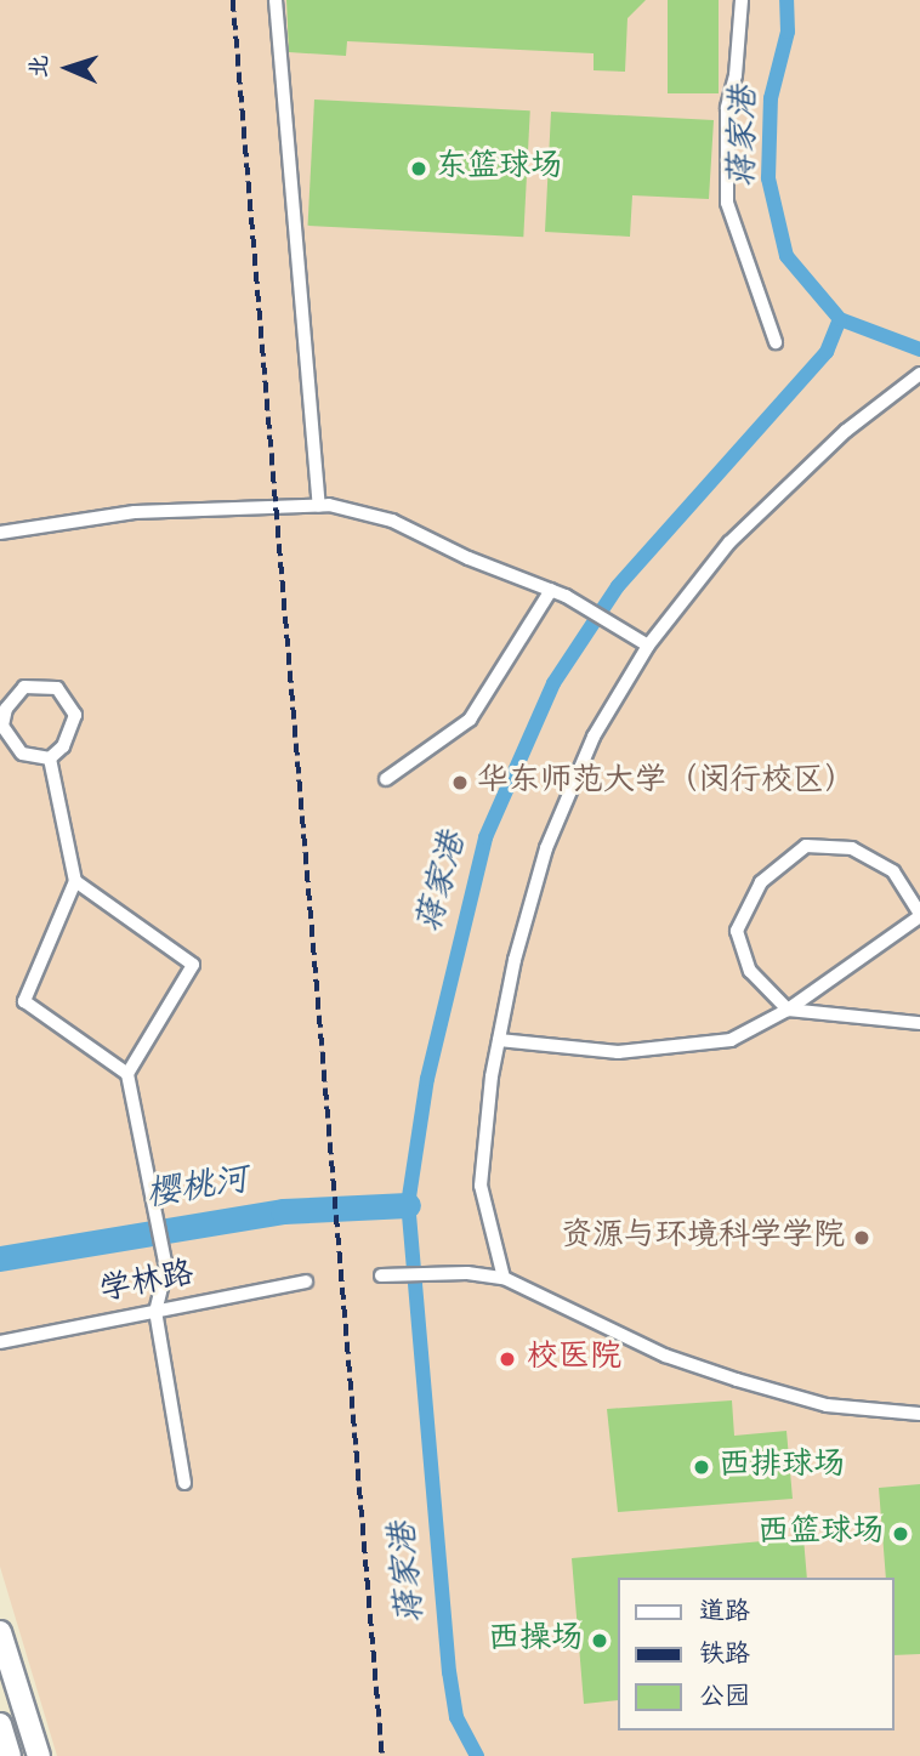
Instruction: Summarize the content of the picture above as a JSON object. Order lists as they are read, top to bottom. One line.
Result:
{"streets":{"street":["学林路"]},"water":["蒋家港","樱桃河"],"places":["东篮球场","华东师范大学（闵行校区）","资源与环境科学学院","校医院","西排球场","西篮球场","西操场"],"legend":["道路","铁路","公园"],"north":"left"}
